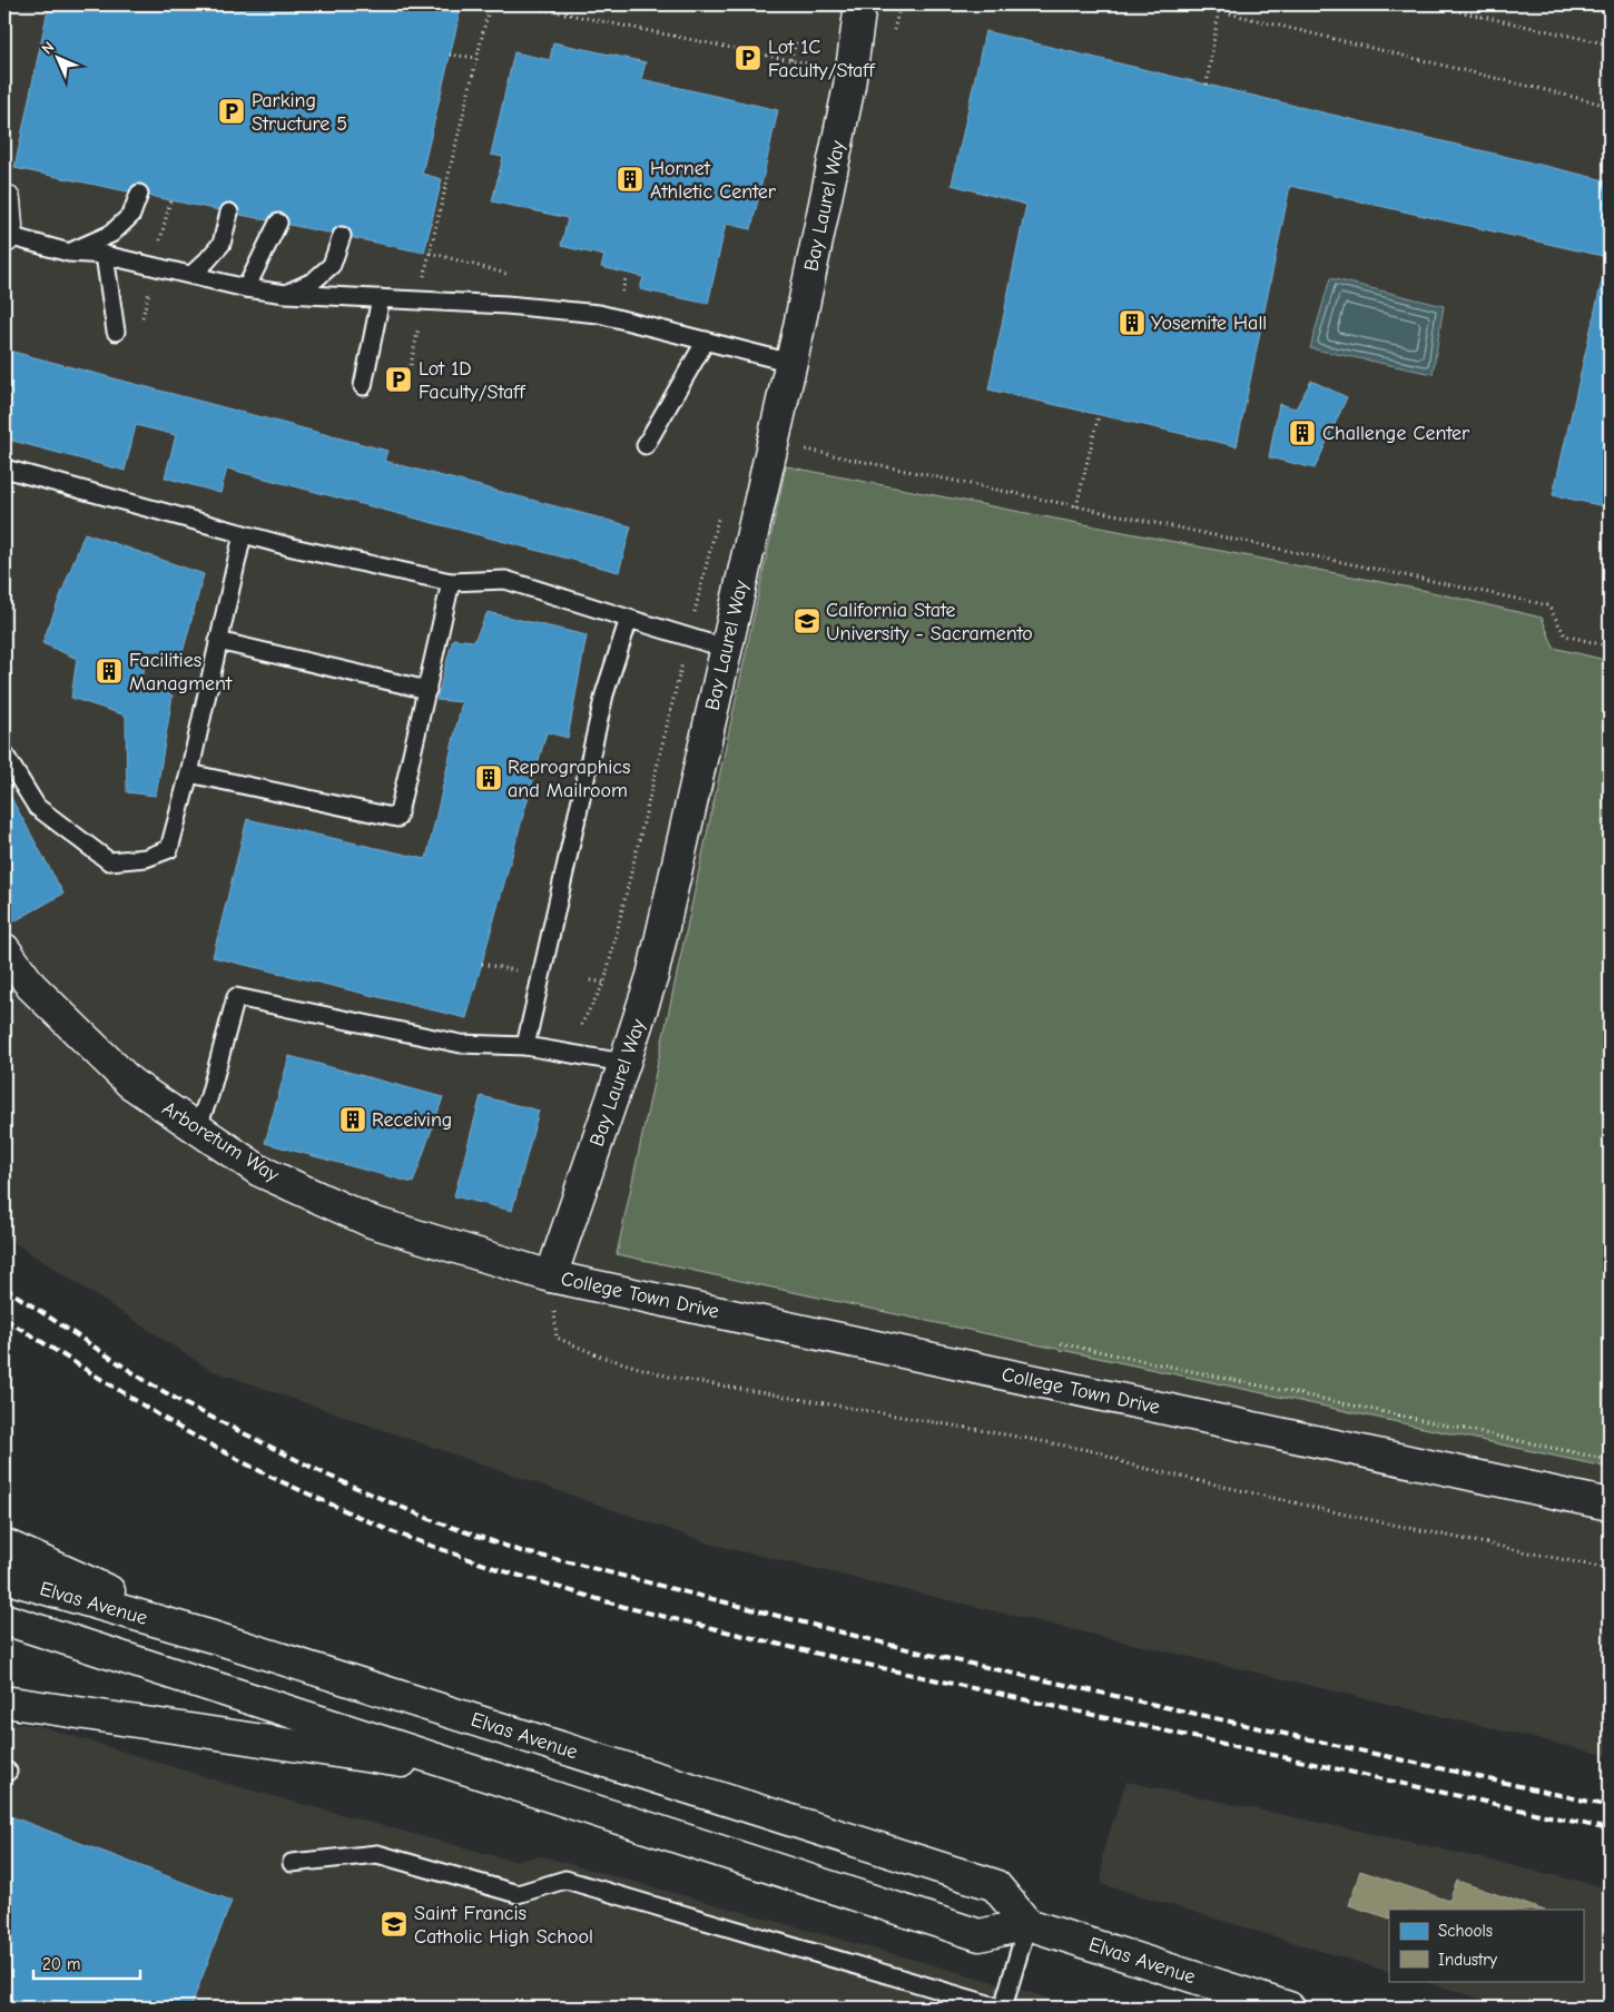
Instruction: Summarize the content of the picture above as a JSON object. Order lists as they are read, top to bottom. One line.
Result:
{"streets":{"main road":["Bay Laurel Way","Arboretum Way","College Town Drive","Elvas Avenue"]},"crossings":[["Bay Laurel Way","Arboretum Way"],["Bay Laurel Way","College Town Drive"],["Arboretum Way","College Town Drive"]],"places":{"parking":["Lot 1C Faculty/Staff","Parking Structure 5","Lot 1D Faculty/Staff"],"building":["Hornet Athletic Center","Yosemite Hall","Challenge Center","Facilities Managment","Reprographics and Mailroom","Receiving"],"school or university":["California State University - Sacramento","Saint Francis Catholic High School"]},"legend":["Schools","Industry"],"scale_bar":"20 m","north":"top left"}
